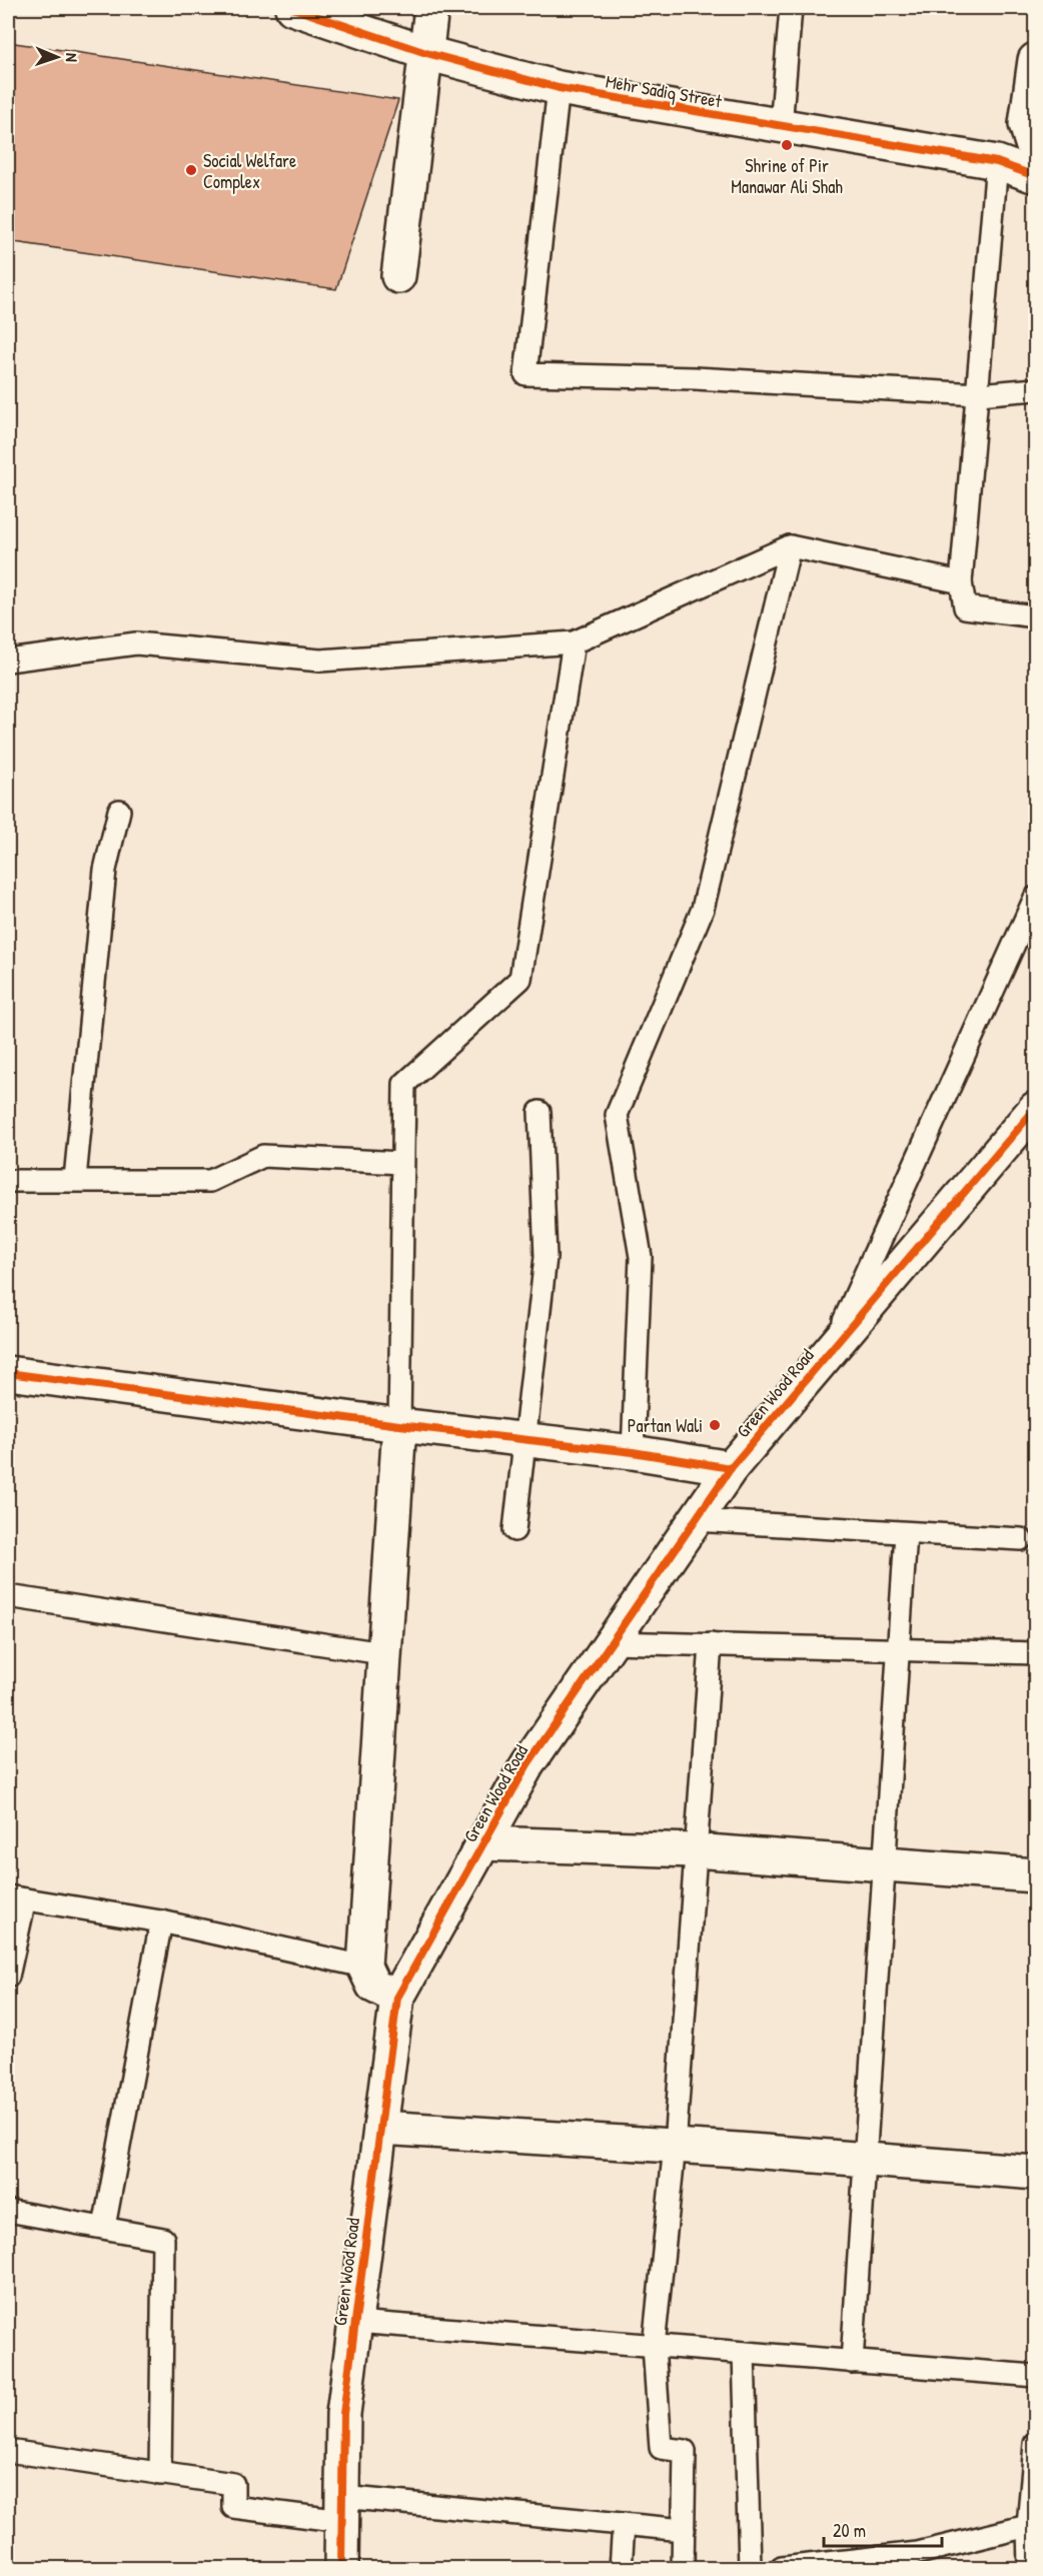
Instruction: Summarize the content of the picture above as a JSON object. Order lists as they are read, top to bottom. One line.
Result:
{"streets":{"street":["Mehr Sadiq Street","Green Wood Road"]},"places":["Shrine of Pir Manawar Ali Shah","Social Welfare Complex","Partan Wali"],"scale_bar":"20 m","north":"right"}
